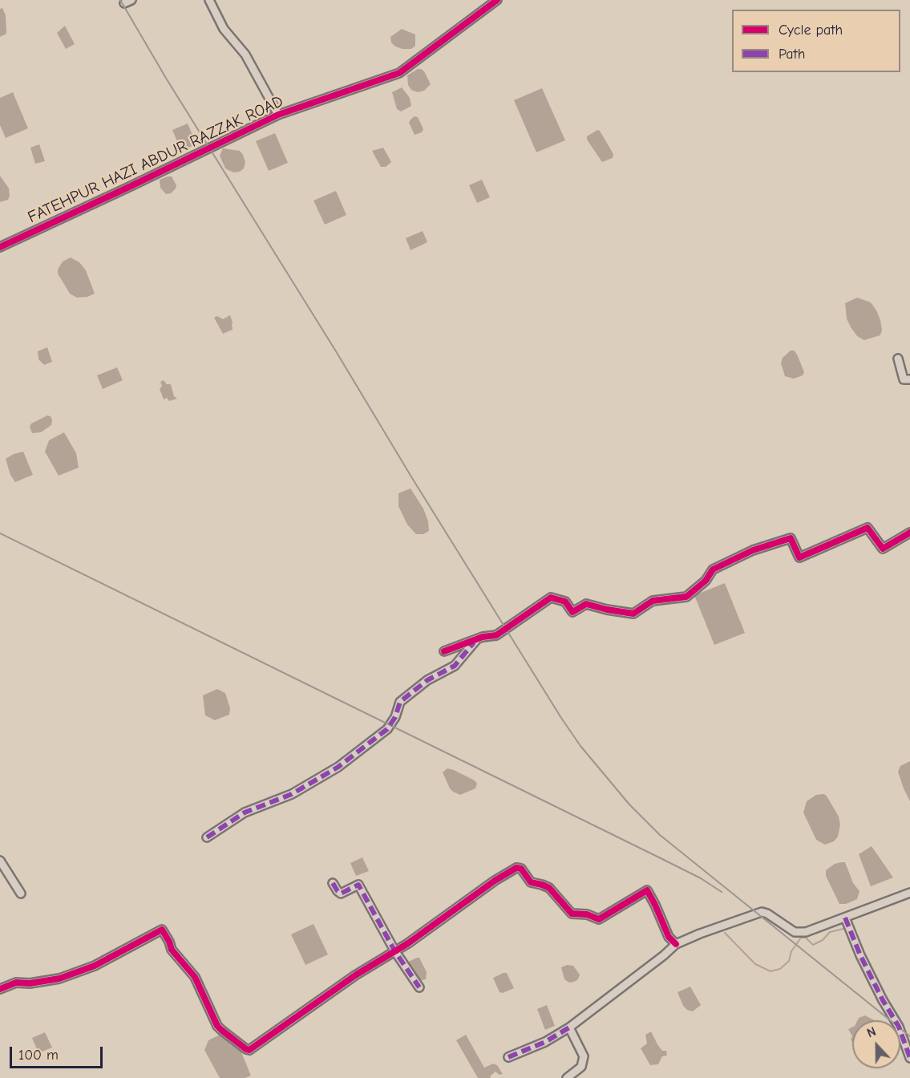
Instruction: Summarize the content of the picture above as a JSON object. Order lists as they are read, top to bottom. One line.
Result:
{"streets":{"street":["FATEHPUR HAZI ABDUR RAZZAK ROAD"]},"legend":["Cycle path","Path"],"scale_bar":"100 m","north":"top"}
